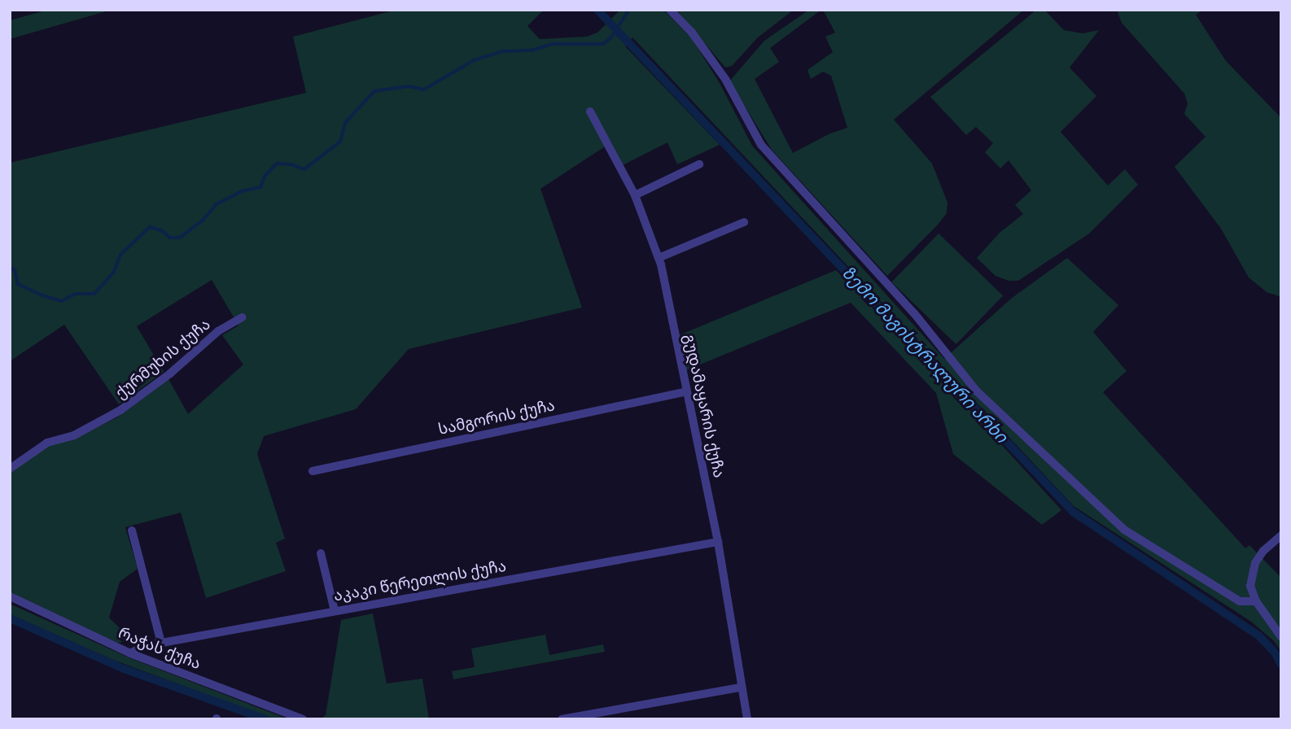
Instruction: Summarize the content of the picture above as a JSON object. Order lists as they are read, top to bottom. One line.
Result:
{"streets":{"street":["ქურმუხის ქუჩა","გუდამაყარის ქუჩა","სამგორის ქუჩა","აკაკი წერეთლის ქუჩა","რაჭას ქუჩა"]},"crossings":[["გუდამაყარის ქუჩა","სამგორის ქუჩა"],["გუდამაყარის ქუჩა","აკაკი წერეთლის ქუჩა"],["აკაკი წერეთლის ქუჩა","რაჭას ქუჩა"]],"water":["ზემო მაგისტრალური არხი"]}
